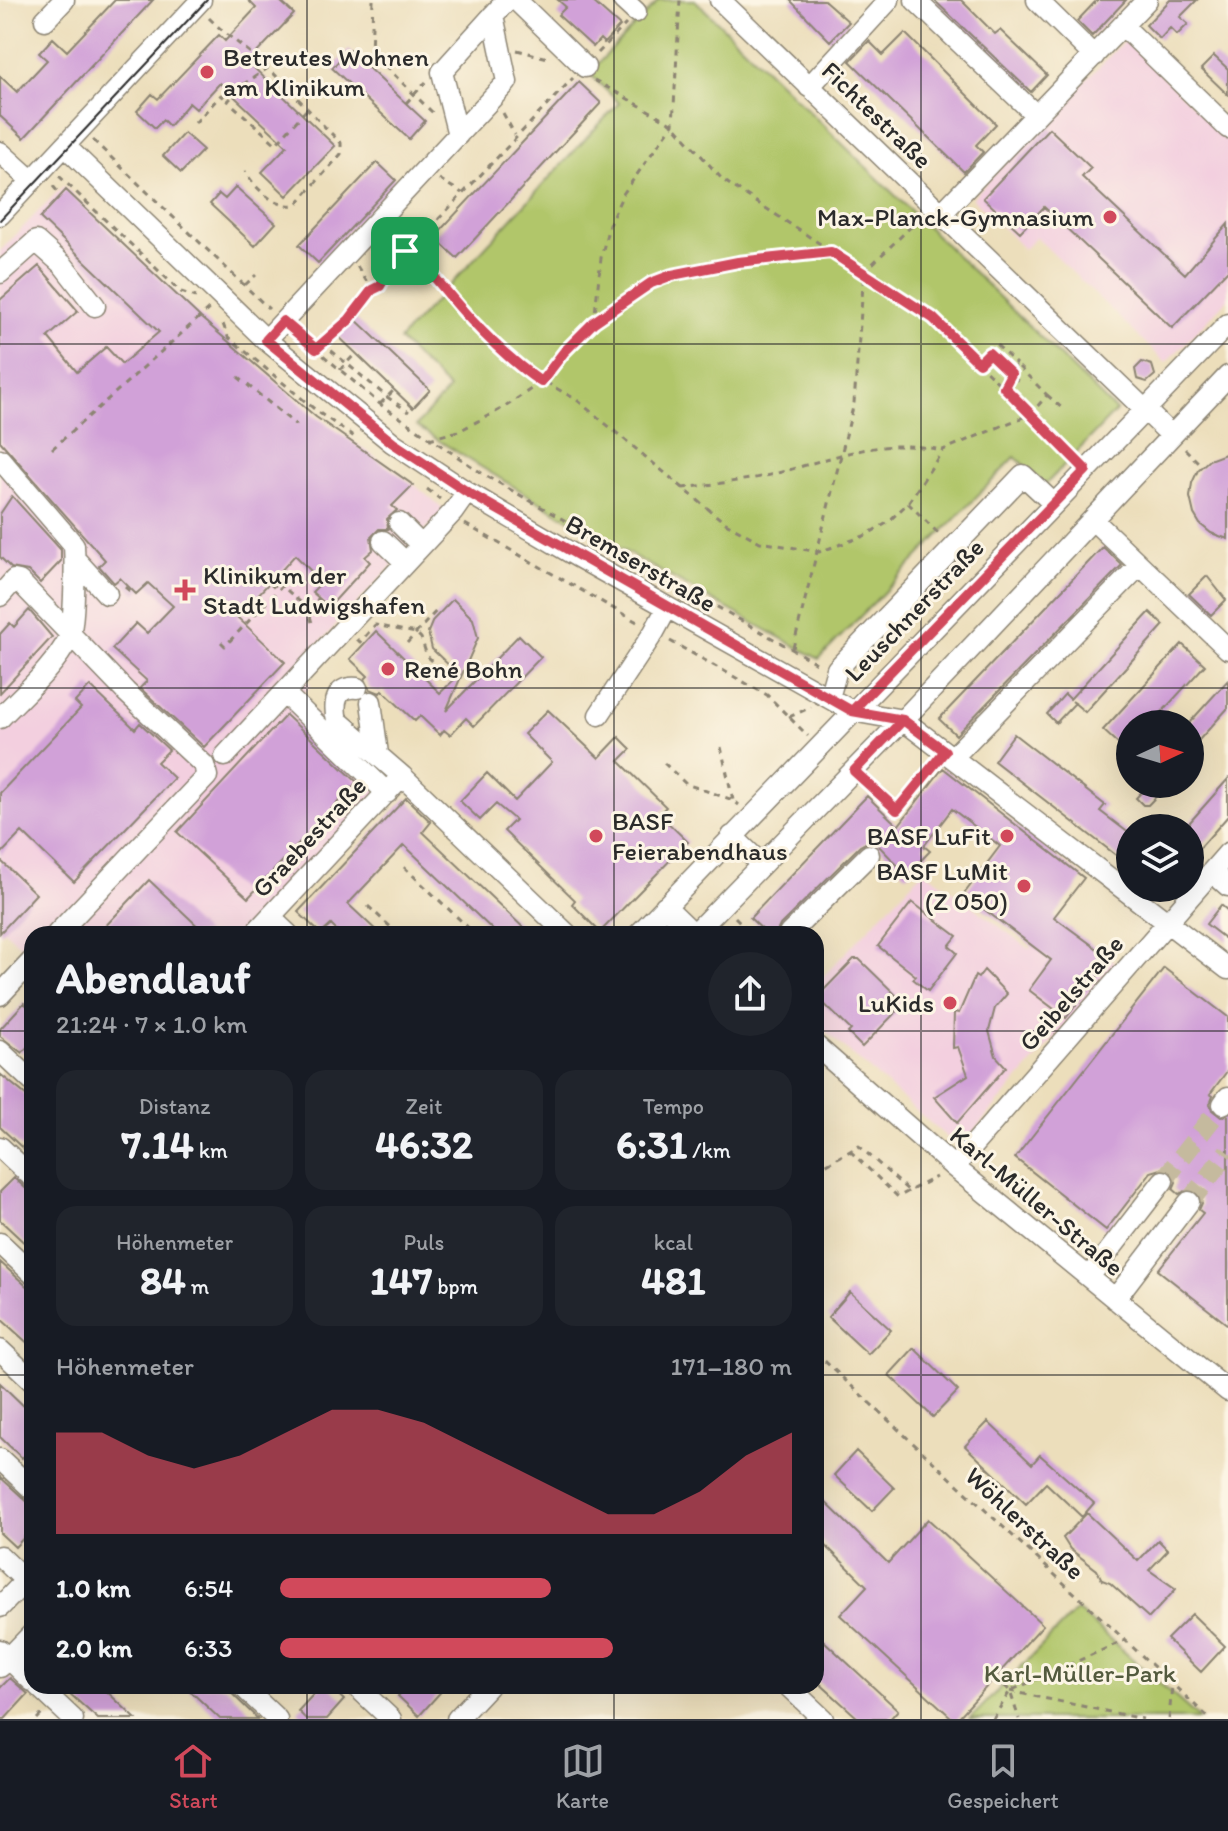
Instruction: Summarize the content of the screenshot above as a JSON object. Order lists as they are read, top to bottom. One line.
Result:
{"streets":{"street":["Fichtestraße","Bremserstraße","Leuschnerstraße","Graebestraße","Geibelstraße","Karl-Müller-Straße"],"path":["Wöhlerstraße"]},"crossings":[["Fichtestraße","Leuschnerstraße"],["Bremserstraße","Leuschnerstraße"],["Bremserstraße","Geibelstraße"],["Geibelstraße","Karl-Müller-Straße"]],"parks":["Karl-Müller-Park"],"places":{"other":["Betreutes Wohnen am Klinikum","Max-Planck-Gymnasium","René Bohn","BASF Feierabendhaus","BASF LuFit","BASF LuMit (Z 050)","LuKids"],"health":["Klinikum der Stadt Ludwigshafen"]},"north":"right","page":{"heading":["Abendlauf","21:24 · 7 × 1.0 km"],"stats":[["Distanz","7.14 km"],["Zeit","46:32"],["Tempo","6:31 /km"],["Höhenmeter","84 m"],["Puls","147 bpm"],["kcal","481"]],"chart":["Höhenmeter","171–180 m"],"list":[{"name":"1.0 km","note":"6:54"},{"name":"2.0 km","note":"6:33"}],"tabs":["Start","Karte","Gespeichert"]}}
